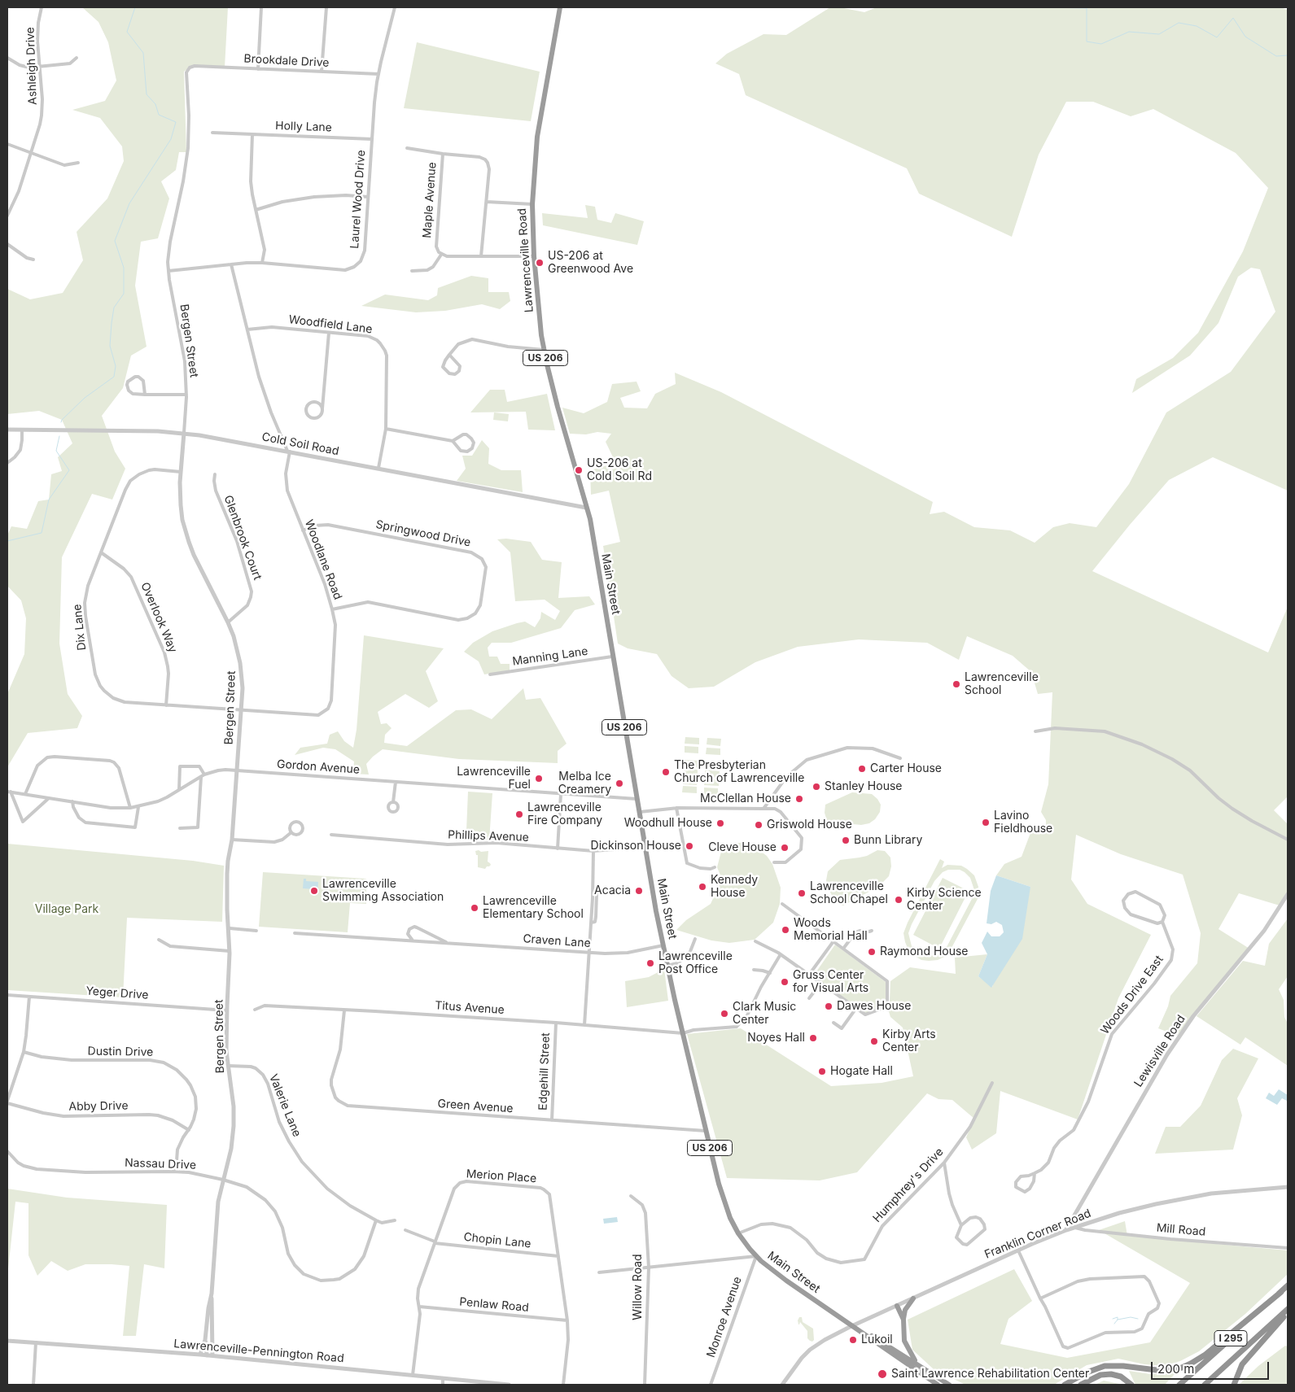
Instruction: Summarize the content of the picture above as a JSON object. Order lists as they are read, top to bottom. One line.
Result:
{"streets":{"highway":["Lawrenceville Road","US 206","Main Street","I 295"],"street":["Brookdale Drive","Ashleigh Drive","Holly Lane","Laurel Wood Drive","Maple Avenue","Woodfield Lane","Bergen Street","Cold Soil Road","Springwood Drive","Glenbrook Court","Woodlane Road","Overlook Way","Dix Lane","Manning Lane","Gordon Avenue","Phillips Avenue","Craven Lane","Yeger Drive","Woods Drive East","Titus Avenue","Lewisville Road","Dustin Drive","Edgehill Street","Valerie Lane","Abby Drive","Green Avenue","Nassau Drive","Merion Place","Humphrey's Drive","Mill Road","Franklin Corner Road","Chopin Lane","Willow Road","Penlaw Road","Monroe Avenue","Lawrenceville-Pennington Road"]},"crossings":[["Brookdale Drive","Laurel Wood Drive"],["Brookdale Drive","Bergen Street"],["Holly Lane","Laurel Wood Drive"],["Laurel Wood Drive","Bergen Street"],["Lawrenceville Road","Cold Soil Road"],["Lawrenceville Road","Main Street"],["Woodfield Lane","Cold Soil Road"],["Bergen Street","Cold Soil Road"],["Bergen Street","Glenbrook Court"],["Bergen Street","Woodlane Road"],["Bergen Street","Dix Lane"],["Bergen Street","Gordon Avenue"],["Bergen Street","Yeger Drive"],["Bergen Street","Valerie Lane"],["Bergen Street","Nassau Drive"],["Bergen Street","Lawrenceville-Pennington Road"],["US 206","Main Street"],["US 206","Franklin Corner Road"],["Cold Soil Road","Woodlane Road"],["Cold Soil Road","Main Street"],["Springwood Drive","Woodlane Road"],["Woodlane Road","Dix Lane"],["Main Street","Manning Lane"],["Main Street","Gordon Avenue"],["Main Street","Phillips Avenue"],["Main Street","Craven Lane"],["Main Street","Titus Avenue"],["Main Street","Green Avenue"],["Main Street","Humphrey's Drive"],["Main Street","Franklin Corner Road"],["Main Street","Monroe Avenue"],["Overlook Way","Dix Lane"],["Titus Avenue","Edgehill Street"],["Titus Avenue","Green Avenue"],["Lewisville Road","Franklin Corner Road"],["Dustin Drive","Abby Drive"],["Dustin Drive","Nassau Drive"],["Edgehill Street","Green Avenue"],["Valerie Lane","Nassau Drive"],["Merion Place","Chopin Lane"],["Merion Place","Penlaw Road"],["Merion Place","Lawrenceville-Pennington Road"],["Mill Road","Franklin Corner Road"]],"parks":["Village Park"],"places":["US-206 at Greenwood Ave","US-206 at Cold Soil Rd","Lawrenceville School","Carter House","The Presbyterian Church of Lawrenceville","Lawrenceville Fuel","Melba Ice Creamery","Stanley House","McClellan House","Lawrenceville Fire Company","Lavino Fieldhouse","Woodhull House","Griswold House","Bunn Library","Dickinson House","Cleve House","Kennedy House","Lawrenceville Swimming Association","Acacia","Lawrenceville School Chapel","Kirby Science Center","Lawrenceville Elementary School","Woods Memorial Hall","Raymond House","Lawrenceville Post Office","Gruss Center for Visual Arts","Dawes House","Clark Music Center","Noyes Hall","Kirby Arts Center","Hogate Hall","Lukoil","Saint Lawrence Rehabilitation Center"],"scale_bar":"200 m"}
